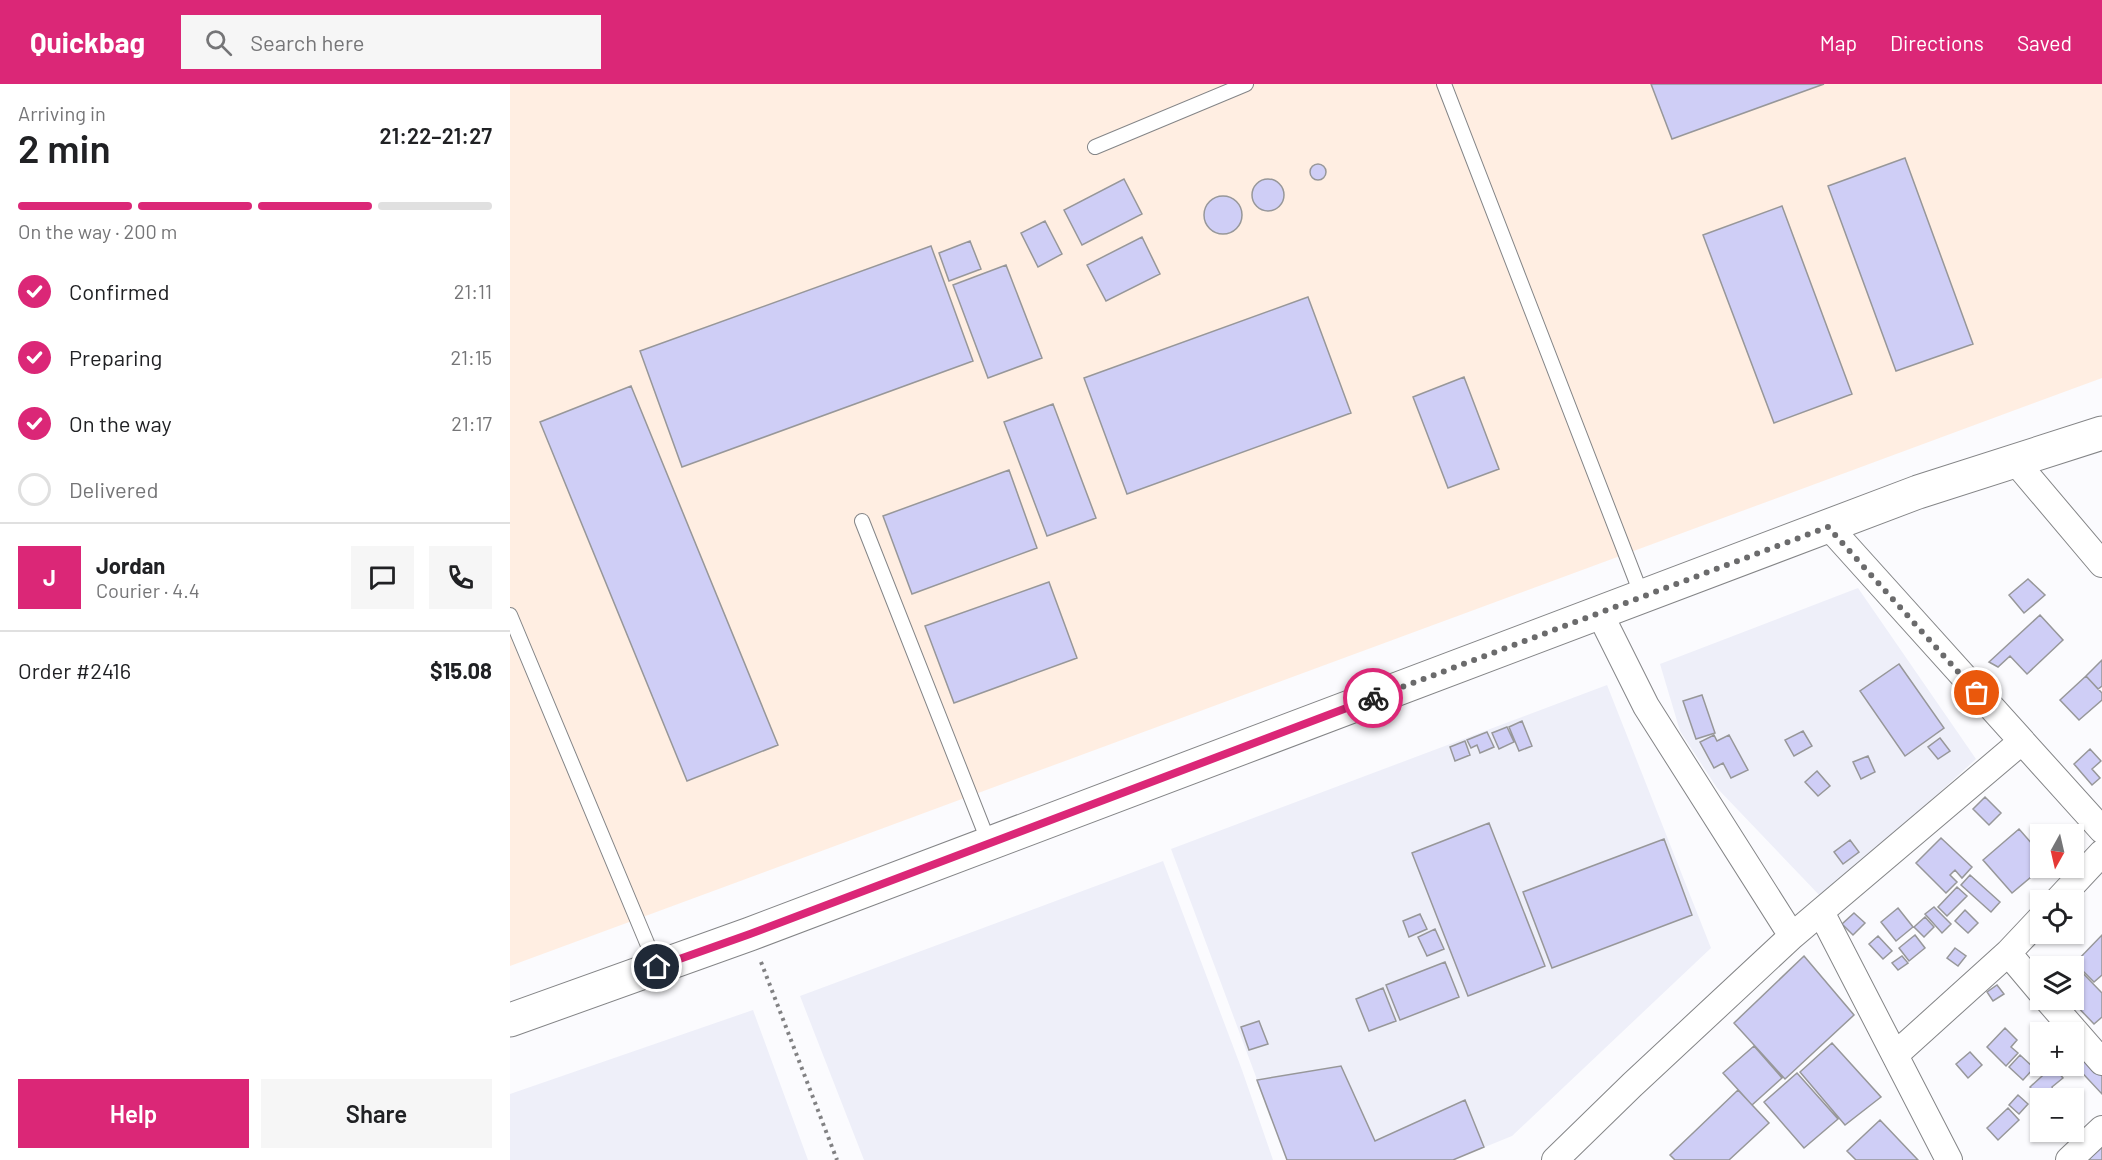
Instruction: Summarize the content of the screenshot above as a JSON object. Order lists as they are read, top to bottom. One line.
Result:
{"north":"bottom","page":{"header":"Quickbag","search":"Search here","nav":["Map","Directions","Saved"],"heading":["2 min","Arriving in","21:22–21:27"],"panel":["Jordan","Courier · 4.4","Order #2416","$15.08"],"bar":"On the way · 200 m","list":[["Confirmed","21:11"],["Preparing","21:15"],["On the way","21:17"],"Delivered"],"round":"J","map_buttons":["+","−"],"buttons":["Help","Share"]}}
